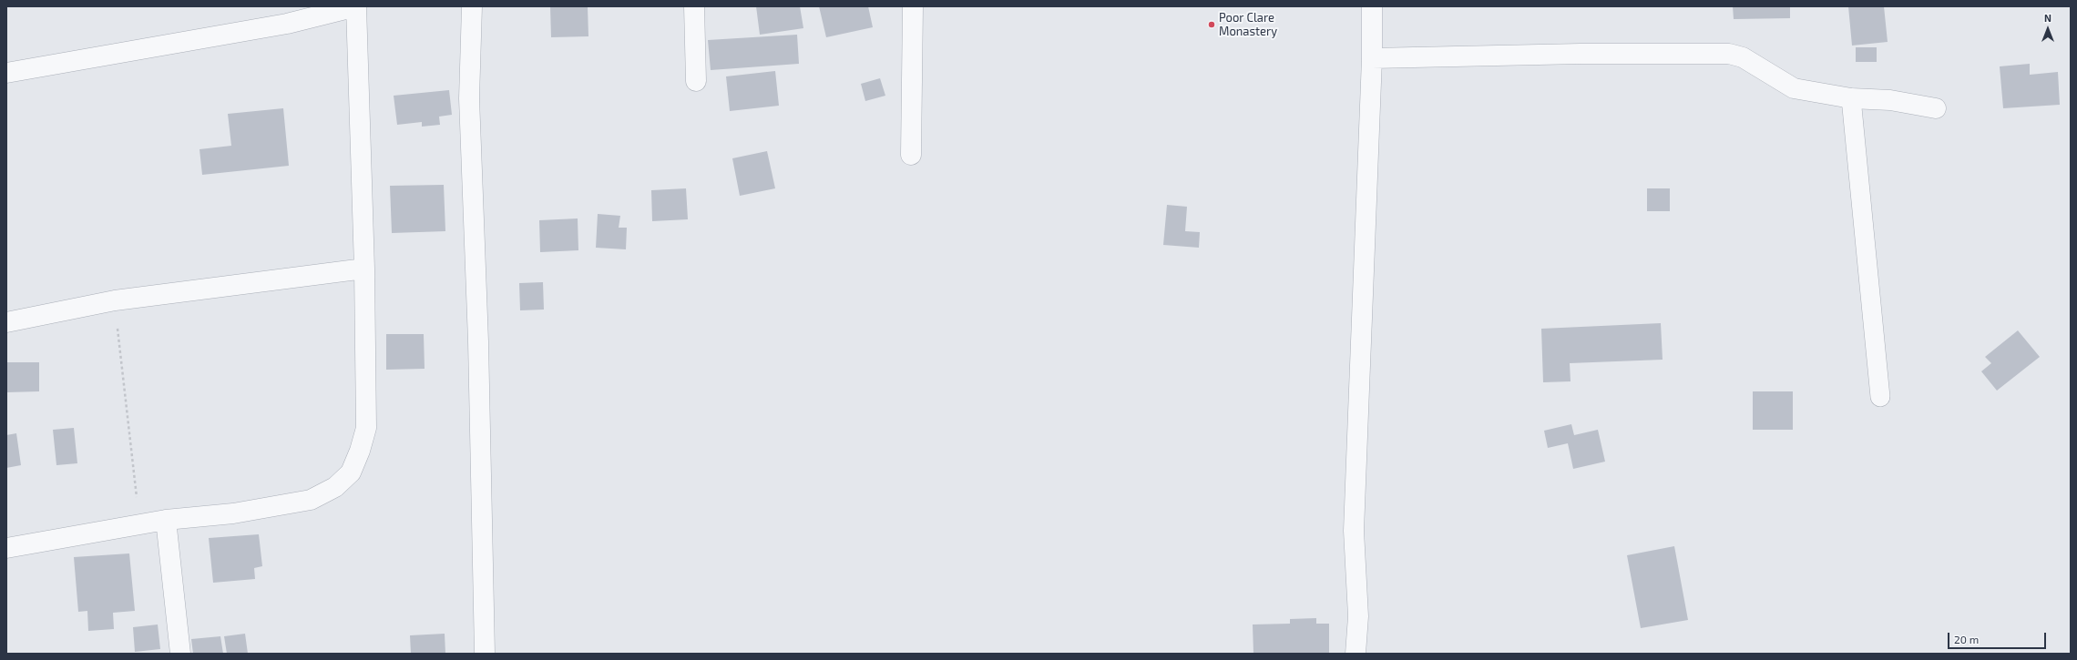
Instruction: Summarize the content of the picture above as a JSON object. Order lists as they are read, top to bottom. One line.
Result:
{"places":["Poor Clare Monastery"],"scale_bar":"20 m","north":"top"}
